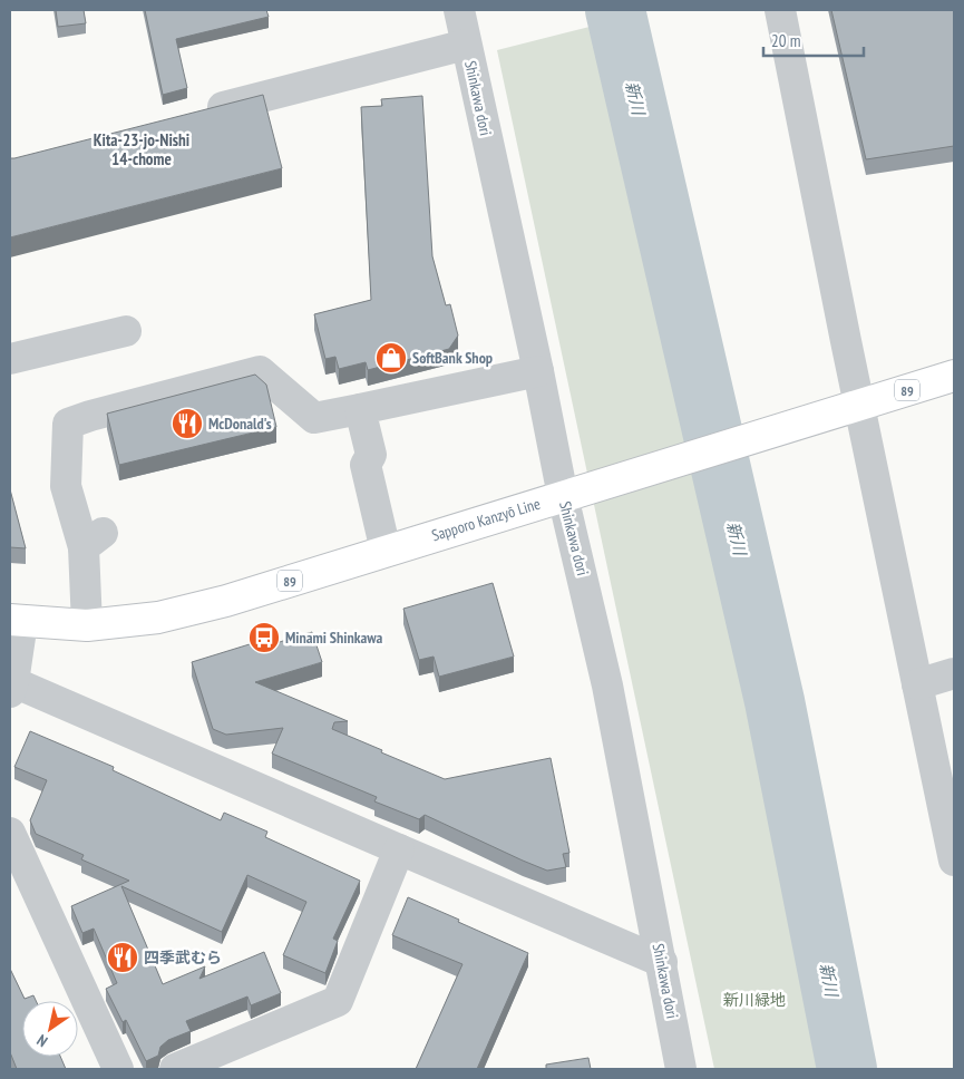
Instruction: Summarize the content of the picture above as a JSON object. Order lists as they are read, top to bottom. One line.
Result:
{"streets":{"main road":["89","Sapporo Kanzyō Line"],"street":["Shinkawa dori"]},"crossings":[["Shinkawa dori","Sapporo Kanzyō Line"]],"districts":["Kita-23-jo-Nishi 14-chome"],"water":["新川"],"parks":["新川緑地"],"places":{"shop":["SoftBank Shop"],"restaurant":["McDonald's","四季武むら"],"bus stop":["Minami Shinkawa"]},"scale_bar":"20 m","north":"bottom left"}
